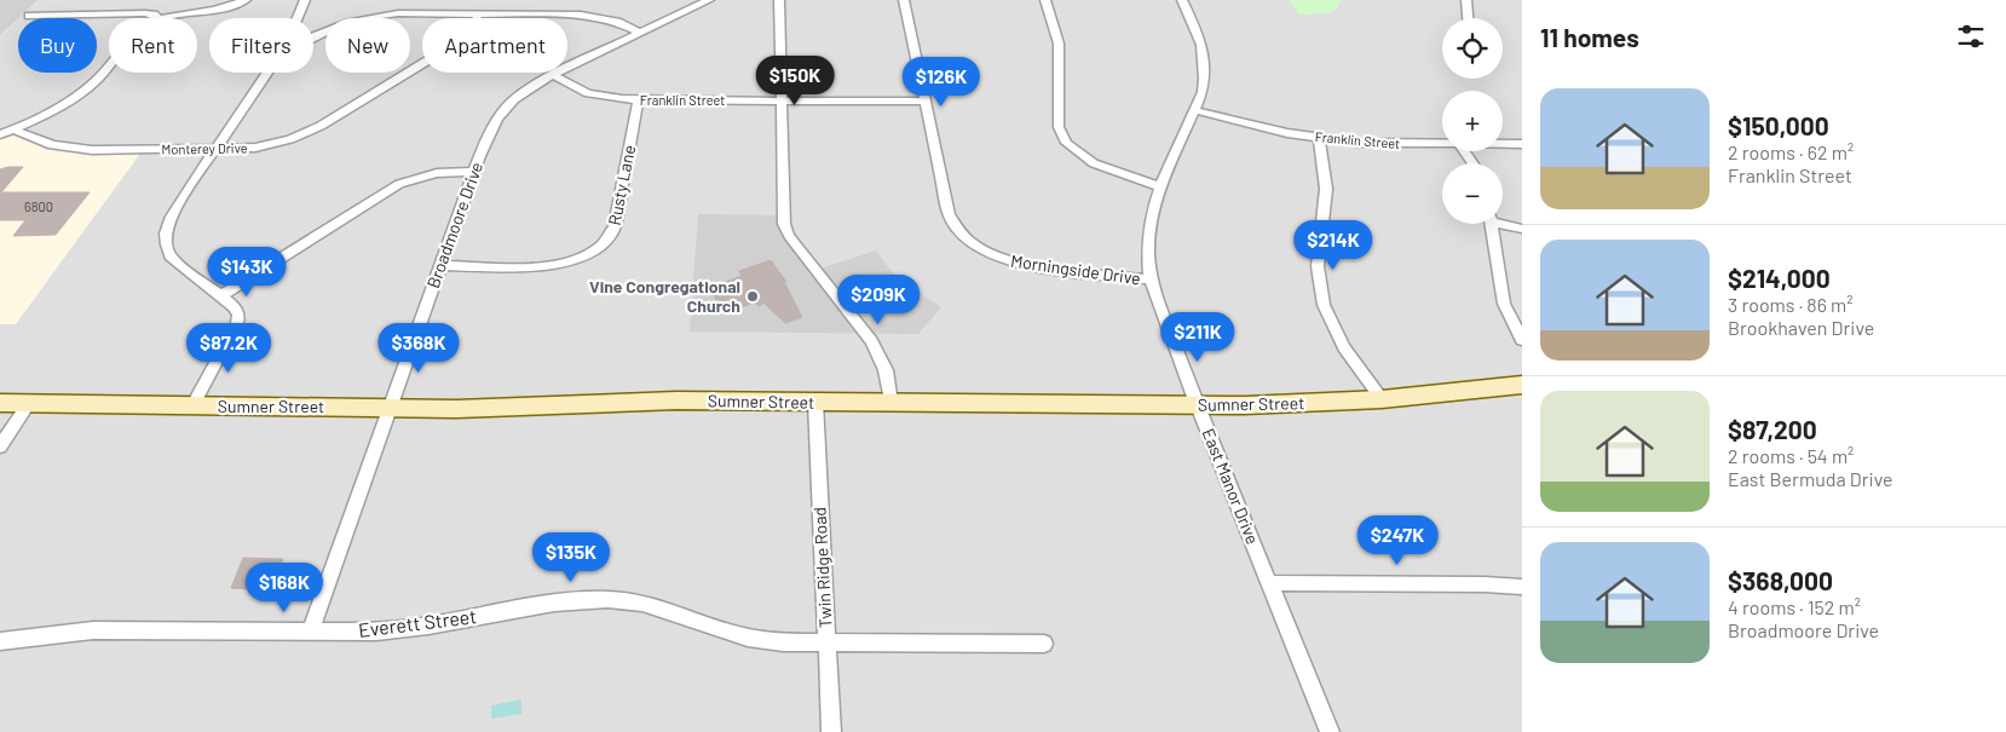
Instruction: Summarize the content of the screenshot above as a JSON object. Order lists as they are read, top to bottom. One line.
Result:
{"streets":{"street":["Franklin Street","Monterey Drive","Rusty Lane","Broadmoore Drive","Morningside Drive","Sumner Street","East Manor Drive","Twin Ridge Road","Everett Street"]},"crossings":[["Franklin Street","Rusty Lane"],["Franklin Street","Broadmoore Drive"],["Franklin Street","Morningside Drive"],["Franklin Street","East Manor Drive"],["Rusty Lane","Broadmoore Drive"],["Broadmoore Drive","Sumner Street"],["Broadmoore Drive","Everett Street"],["Morningside Drive","East Manor Drive"],["Sumner Street","East Manor Drive"],["Sumner Street","Twin Ridge Road"],["Twin Ridge Road","Everett Street"]],"places":["Vine Congregational Church"],"house_numbers":["6800"],"page":{"heading":"11 homes","map_buttons":["+","−"],"chip":["Buy","Rent","Filters","New","Apartment"],"price":["$150K","$126K","$214K","$143K","$209K","$211K","$87.2K","$368K","$247K","$135K","$168K"],"list":[{"name":"$150,000","note":"2 rooms · 62 m² · Franklin Street"},{"name":"$214,000","note":"3 rooms · 86 m² · Brookhaven Drive"},{"name":"$87,200","note":"2 rooms · 54 m² · East Bermuda Drive"},{"name":"$368,000","note":"4 rooms · 152 m² · Broadmoore Drive"}]}}
